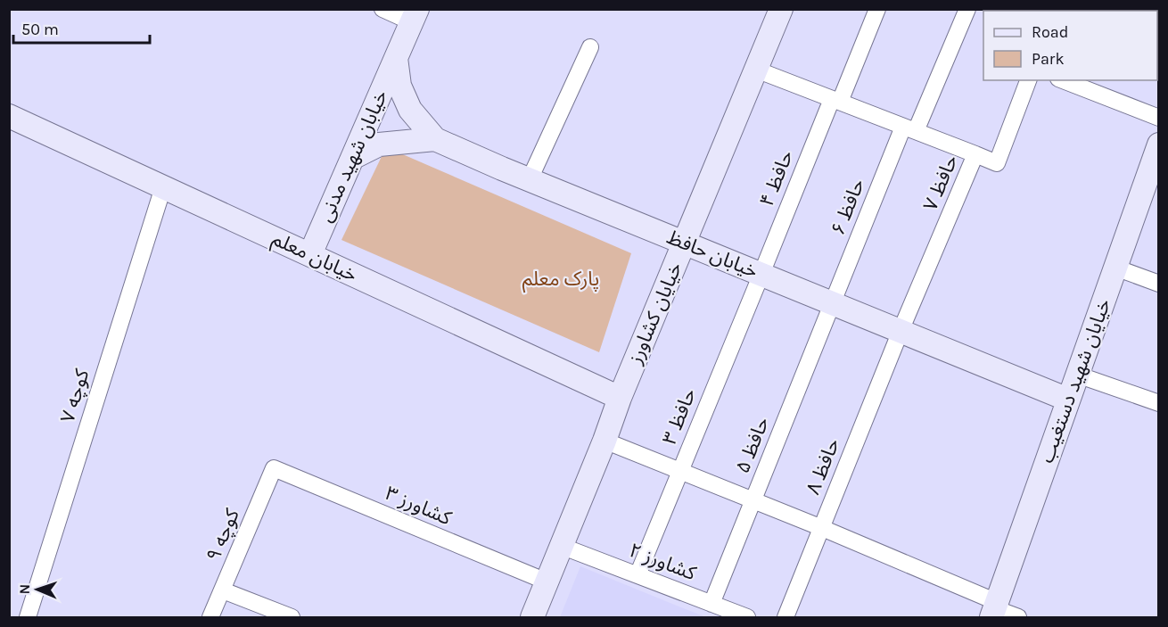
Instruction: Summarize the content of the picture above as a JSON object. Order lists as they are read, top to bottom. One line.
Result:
{"streets":{"street":["خیابان شهید مدنی","حافظ ۴","حافظ ۷","حافظ ۶","خیابان حافظ","خیابان معلم","خیایان کشاورز","خیایان شهید دستغیب","کوچه ۷","حافظ ۳","حافظ ۵","حافظ ۸","کشاورز ۳","کوچه ۹","کشاورز ۲"]},"crossings":[["خیابان شهید مدنی","خیابان حافظ"],["خیابان شهید مدنی","خیابان معلم"],["حافظ ۴","خیابان حافظ"],["حافظ ۴","حافظ ۳"],["حافظ ۷","خیابان حافظ"],["حافظ ۷","حافظ ۸"],["حافظ ۶","خیابان حافظ"],["حافظ ۶","حافظ ۵"],["خیابان حافظ","خیایان کشاورز"],["خیابان حافظ","خیایان شهید دستغیب"],["خیابان حافظ","حافظ ۳"],["خیابان حافظ","حافظ ۵"],["خیابان حافظ","حافظ ۸"],["خیابان معلم","خیایان کشاورز"],["خیابان معلم","کوچه ۷"],["خیایان کشاورز","کشاورز ۳"],["خیایان کشاورز","کشاورز ۲"],["حافظ ۳","کشاورز ۲"],["حافظ ۵","کشاورز ۲"],["کشاورز ۳","کوچه ۹"]],"parks":["پارک معلم"],"legend":["Road","Park"],"scale_bar":"50 m","north":"left"}
